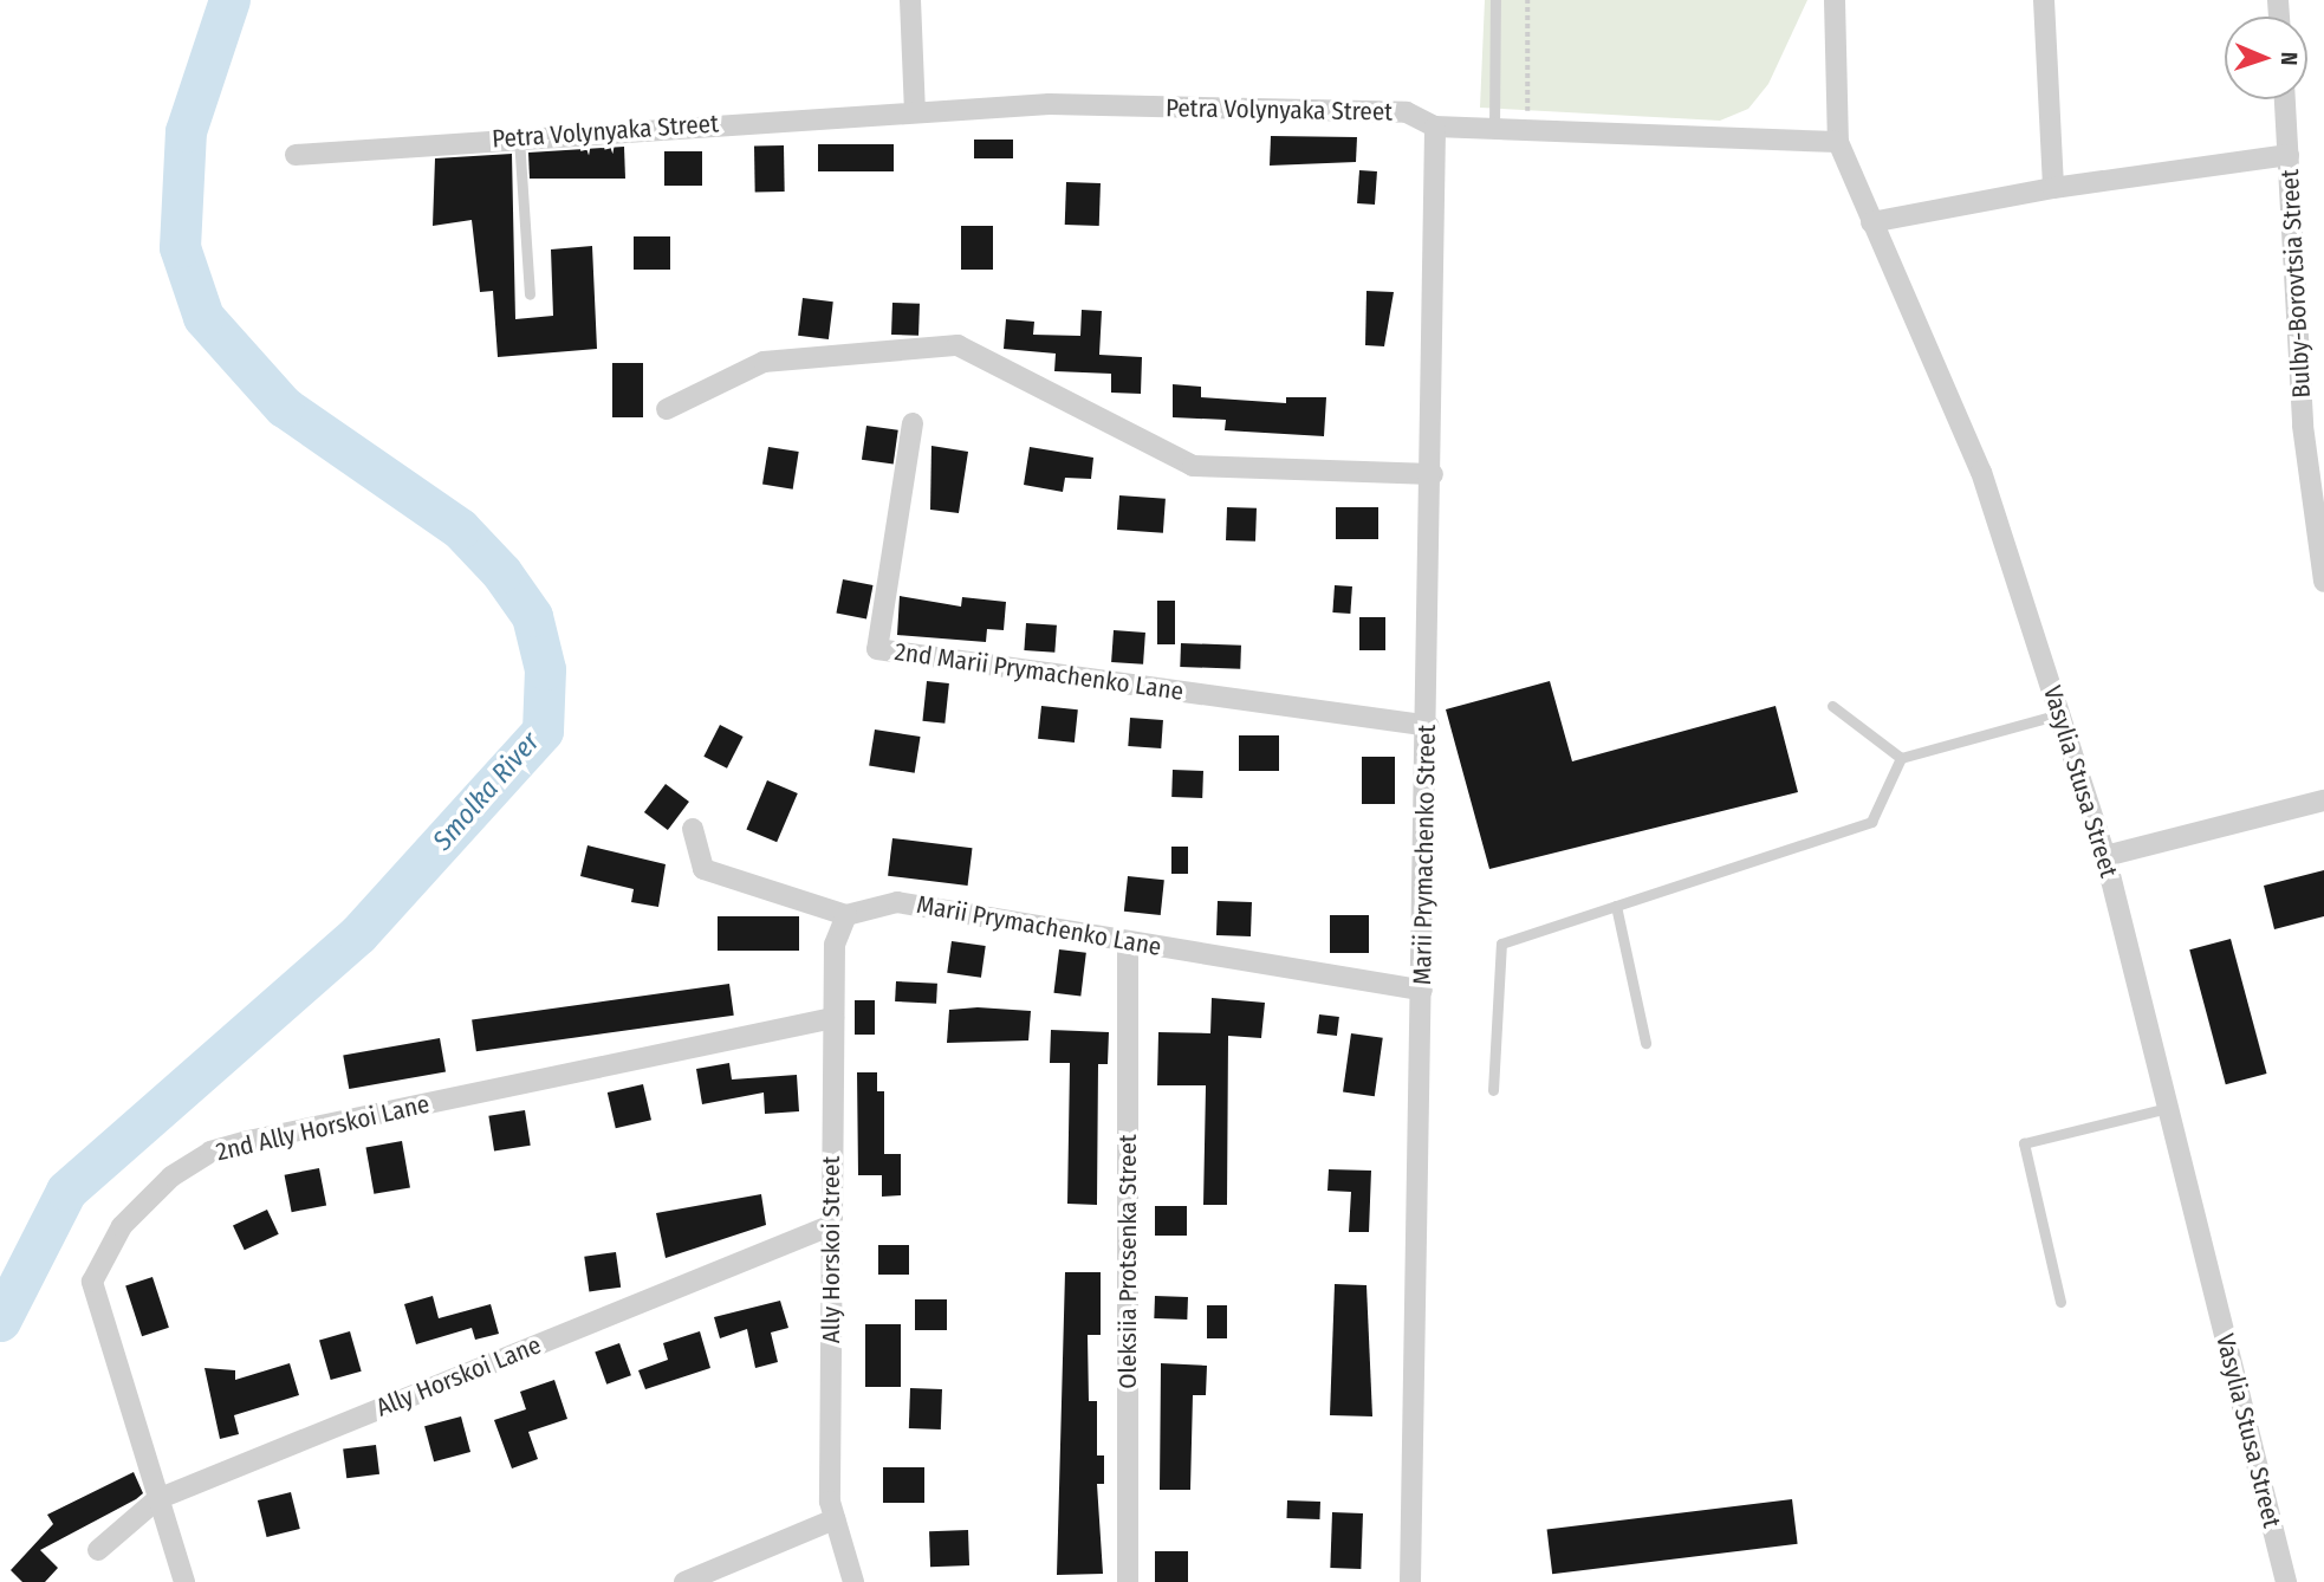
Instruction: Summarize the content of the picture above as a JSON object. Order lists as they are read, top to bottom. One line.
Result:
{"streets":{"street":["Petra Volynyaka Street","Bulby-Borovtsia Street","2nd Marii Prymachenko Lane","Vasylia Stusa Street","Marii Prymachenko Street","Marii Prymachenko Lane","2nd Ally Horskoi Lane","Ally Horskoi Street","Oleksiia Protsenka Street","Ally Horskoi Lane"]},"crossings":[["Petra Volynyaka Street","Vasylia Stusa Street"],["Petra Volynyaka Street","Marii Prymachenko Street"],["2nd Marii Prymachenko Lane","Marii Prymachenko Street"],["Marii Prymachenko Street","Marii Prymachenko Lane"],["Marii Prymachenko Lane","Ally Horskoi Street"],["Marii Prymachenko Lane","Oleksiia Protsenka Street"],["2nd Ally Horskoi Lane","Ally Horskoi Street"],["2nd Ally Horskoi Lane","Ally Horskoi Lane"],["Ally Horskoi Street","Ally Horskoi Lane"]],"water":["Smolka River"],"north":"right"}
